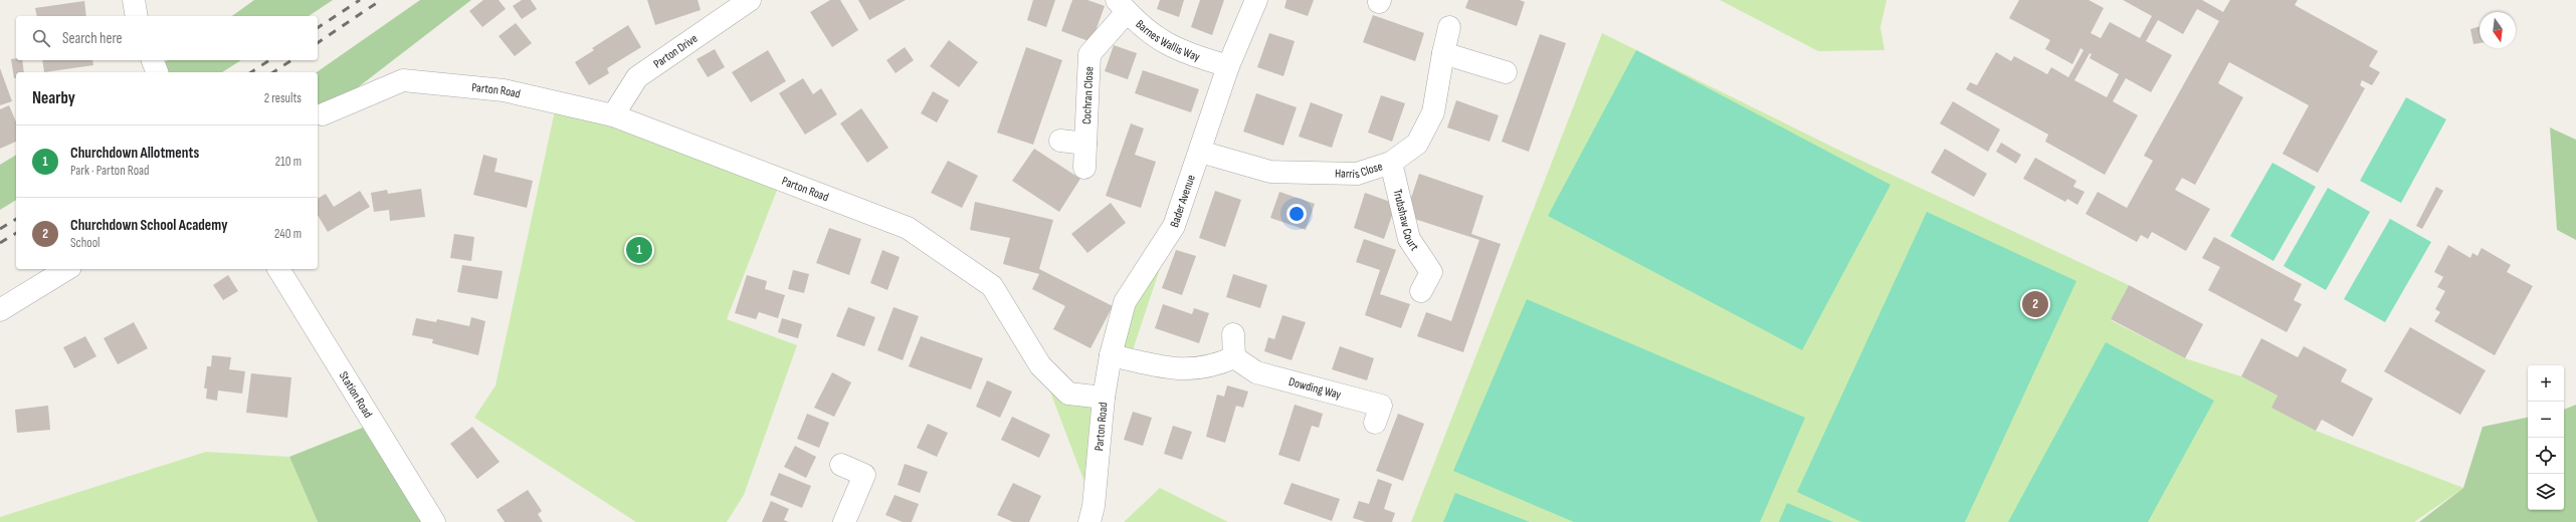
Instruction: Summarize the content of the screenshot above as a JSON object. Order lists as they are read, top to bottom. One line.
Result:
{"streets":{"street":["Barnes Wallis Way","Parton Drive","Parton Road","Cochran Close","Harris Close","Bader Avenue","Trubshaw Court","Dowding Way","Station Road"]},"crossings":[["Barnes Wallis Way","Cochran Close"],["Barnes Wallis Way","Bader Avenue"],["Parton Drive","Parton Road"],["Parton Road","Bader Avenue"],["Harris Close","Bader Avenue"],["Harris Close","Trubshaw Court"]],"north":"bottom","page":{"search":"Search here","heading":["Nearby","2 results"],"list":[{"mark":"1","name":"Churchdown Allotments","note":"Park · Parton Road","value":"210 m"},{"mark":"2","name":"Churchdown School Academy","note":"School","value":"240 m"}],"pins":["1","2"],"map_buttons":["+","−"]}}
